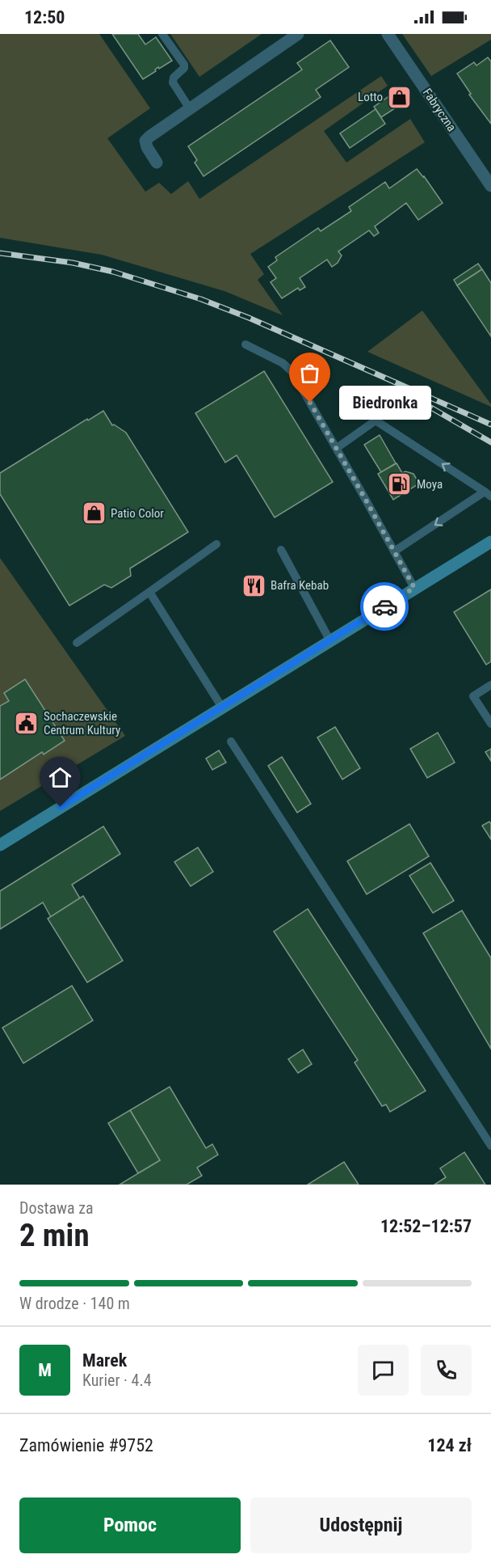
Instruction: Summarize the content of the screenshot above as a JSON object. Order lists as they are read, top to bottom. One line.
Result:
{"streets":{"street":["Fabryczna"]},"places":{"shop":["Lotto","Patio Color"],"other":["Biedronka"],"fuel station":["Moya"],"restaurant":["Bafra Kebab"],"public building":["Sochaczewskie Centrum Kultury"]},"page":{"status":"12:50","bubble":"Biedronka","heading":["2 min","Dostawa za","12:52–12:57"],"panel":["Marek","Kurier · 4.4","Zamówienie #9752","124 zł"],"bar":"W drodze · 140 m","round":"M","buttons":["Pomoc","Udostępnij"]}}
